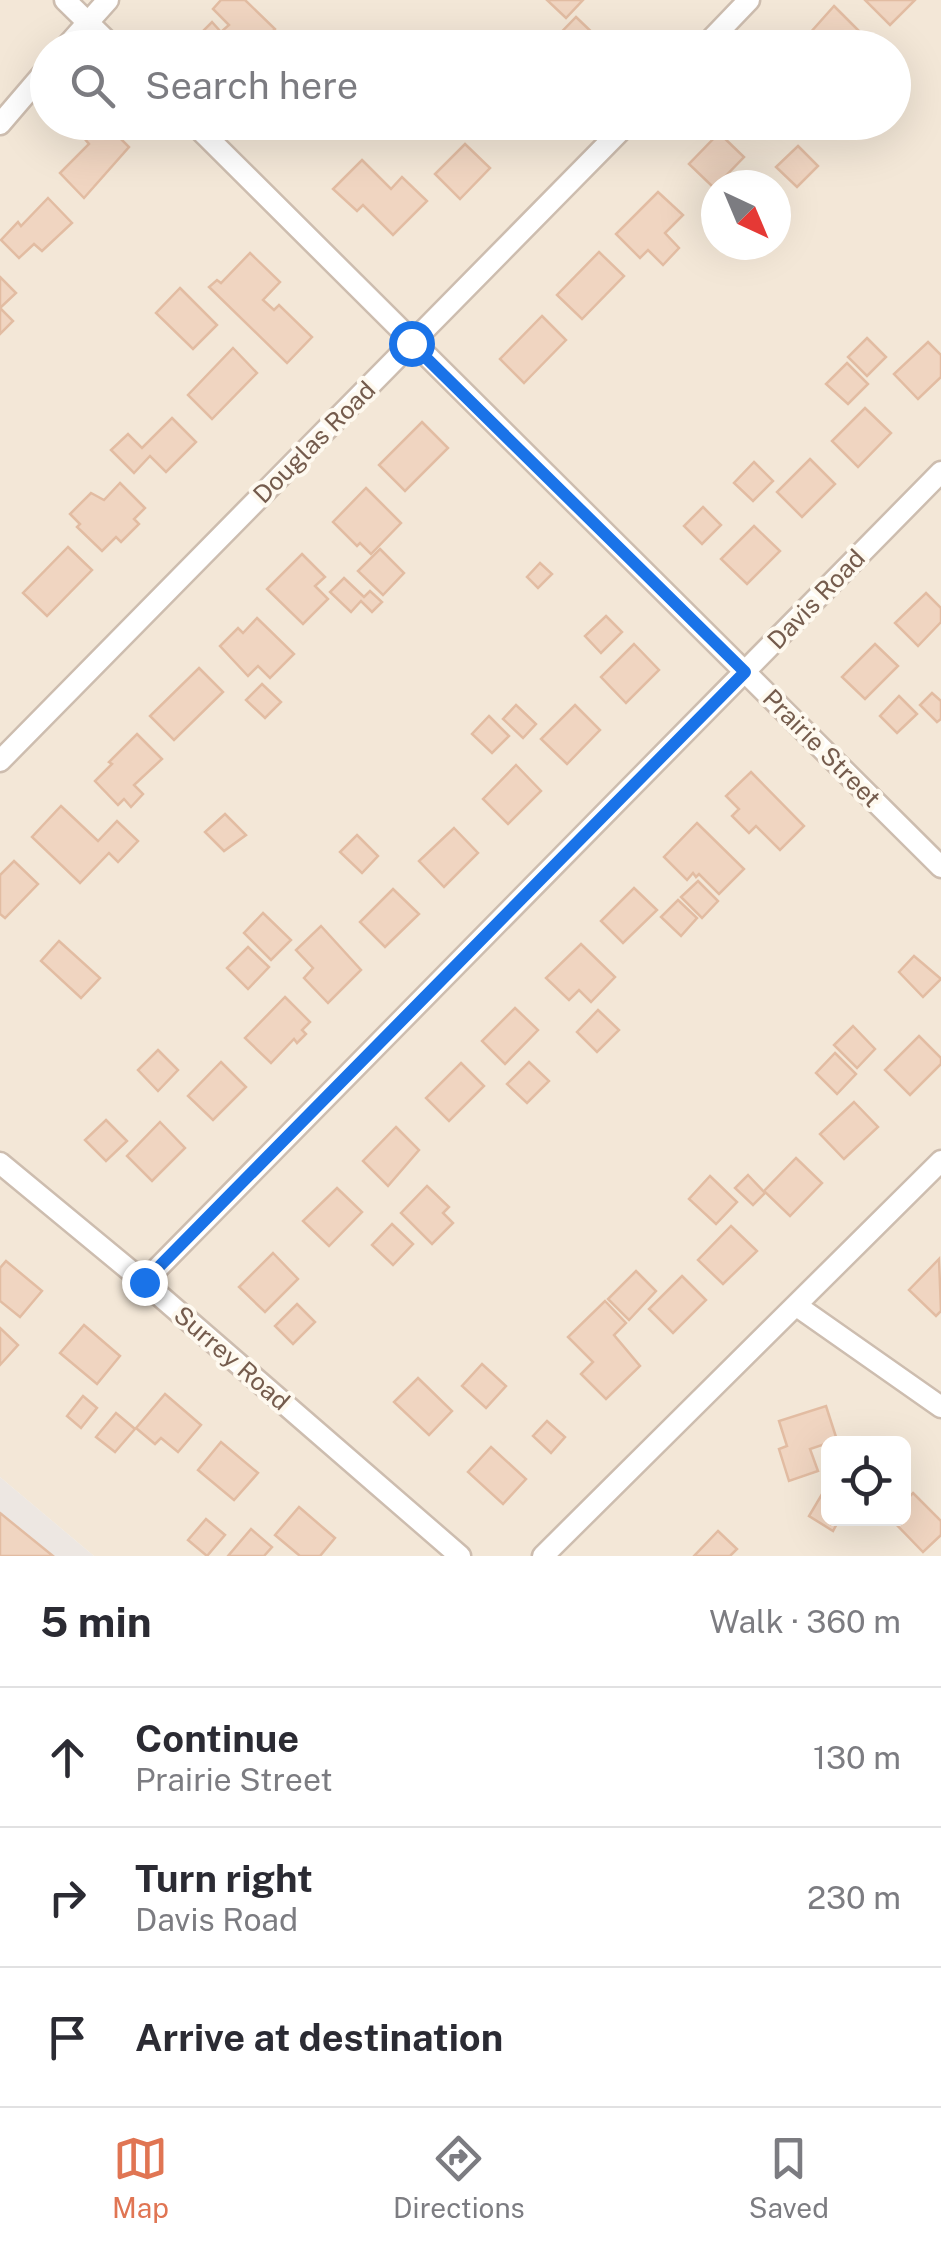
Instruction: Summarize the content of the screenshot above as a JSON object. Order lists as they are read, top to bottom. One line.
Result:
{"streets":{"street":["Douglas Road","Davis Road","Prairie Street","Surrey Road"]},"crossings":[["Douglas Road","Prairie Street"],["Davis Road","Prairie Street"],["Davis Road","Surrey Road"]],"north":"bottom right","page":{"search":"Search here","heading":["5 min","Walk · 360 m"],"list":[["Continue","Prairie Street","130 m"],["Turn right","Davis Road","230 m"],"Arrive at destination"],"nav":["Map","Directions","Saved"]}}
